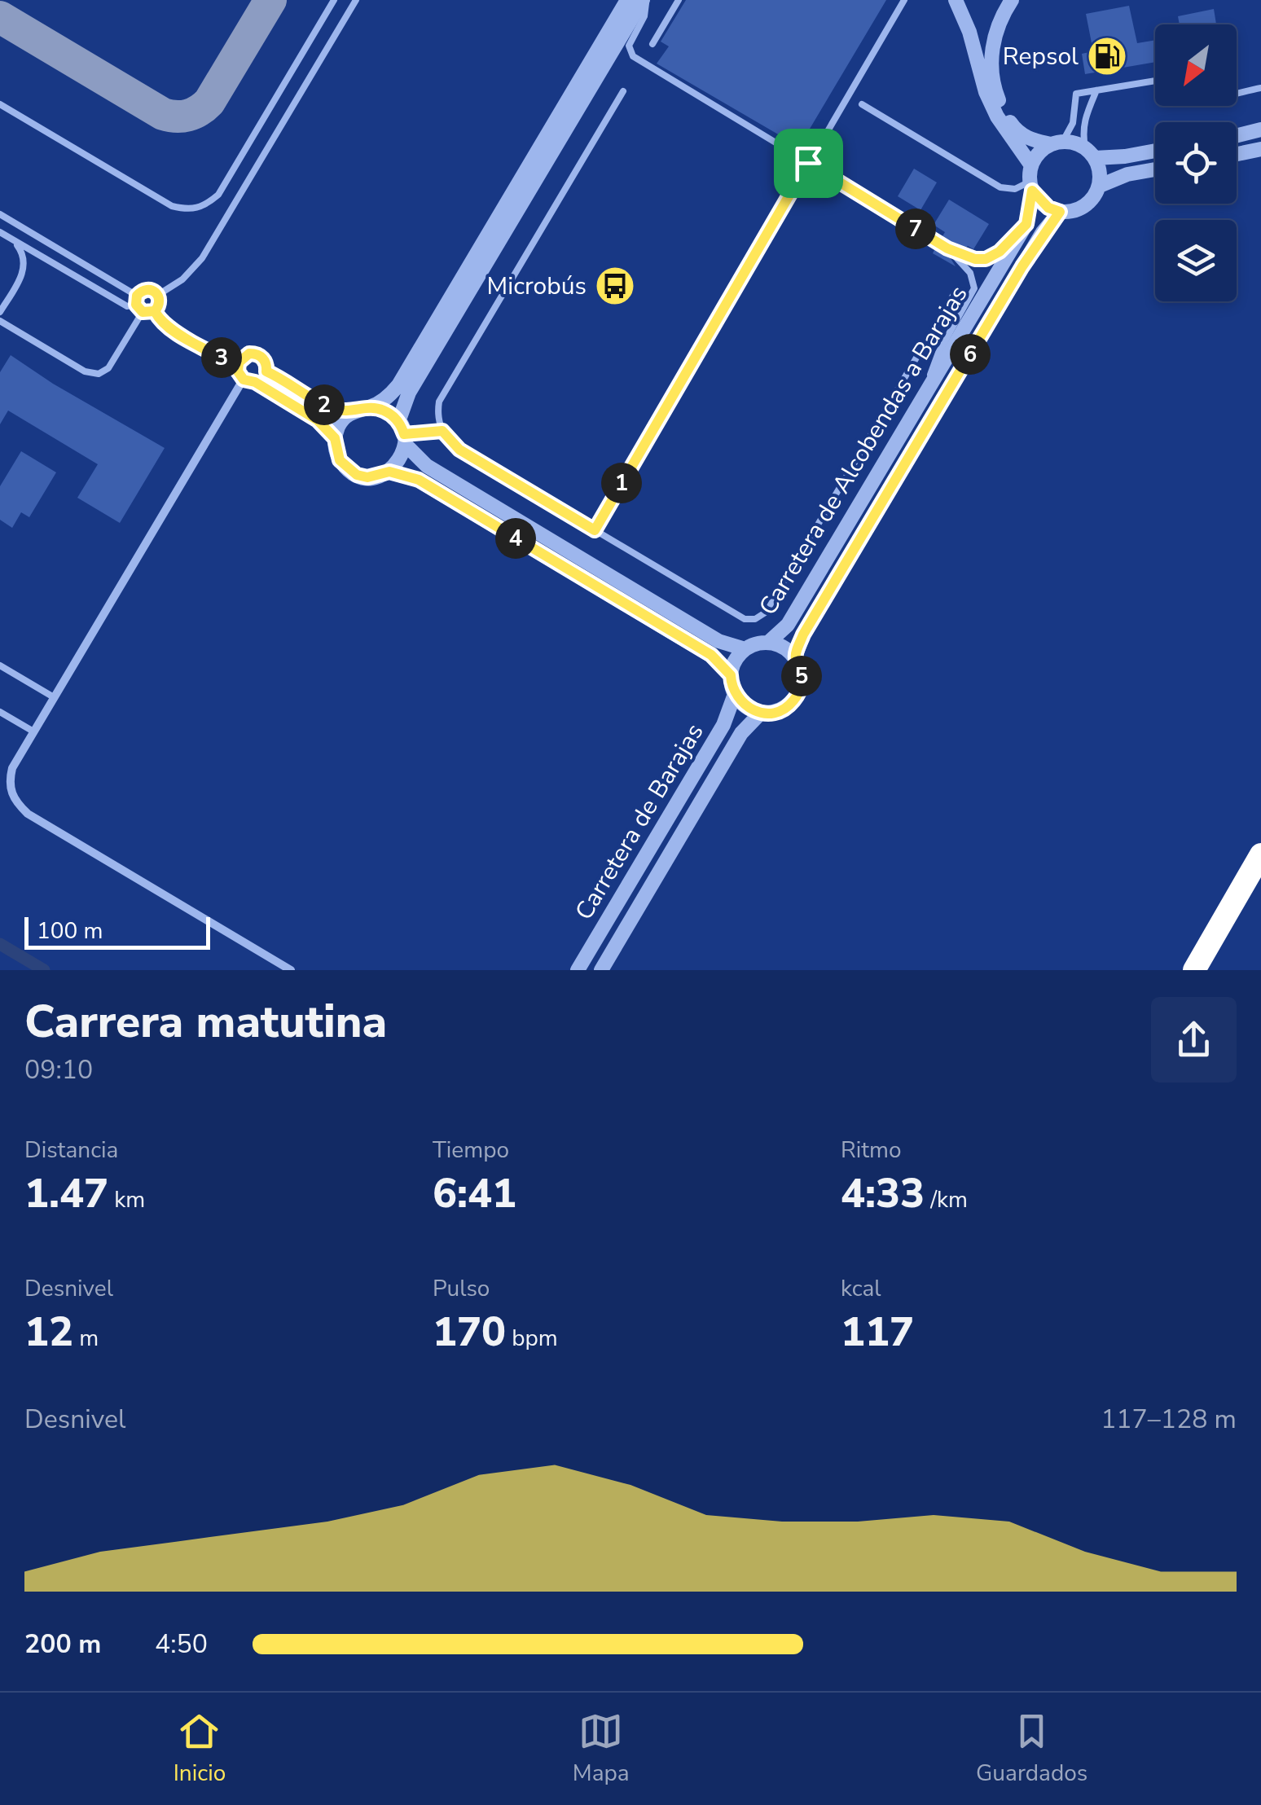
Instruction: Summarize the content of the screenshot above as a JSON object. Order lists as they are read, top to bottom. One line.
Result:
{"streets":{"street":["Carretera de Alcobendas a Barajas","Carretera de Barajas"]},"crossings":[["Carretera de Alcobendas a Barajas","Carretera de Barajas"]],"places":{"fuel station":["Repsol"],"bus stop":["Microbús"]},"scale_bar":"100 m","north":"bottom left","page":{"pins":["7","6","3","2","1","4","5"],"scale":"100 m","heading":["Carrera matutina","09:10"],"stats":[["Distancia","1.47 km"],["Tiempo","6:41"],["Ritmo","4:33 /km"],["Desnivel","12 m"],["Pulso","170 bpm"],["kcal","117"]],"chart":["Desnivel","117–128 m"],"list":[{"name":"200 m","note":"4:50"}],"tabs":["Inicio","Mapa","Guardados"]}}
